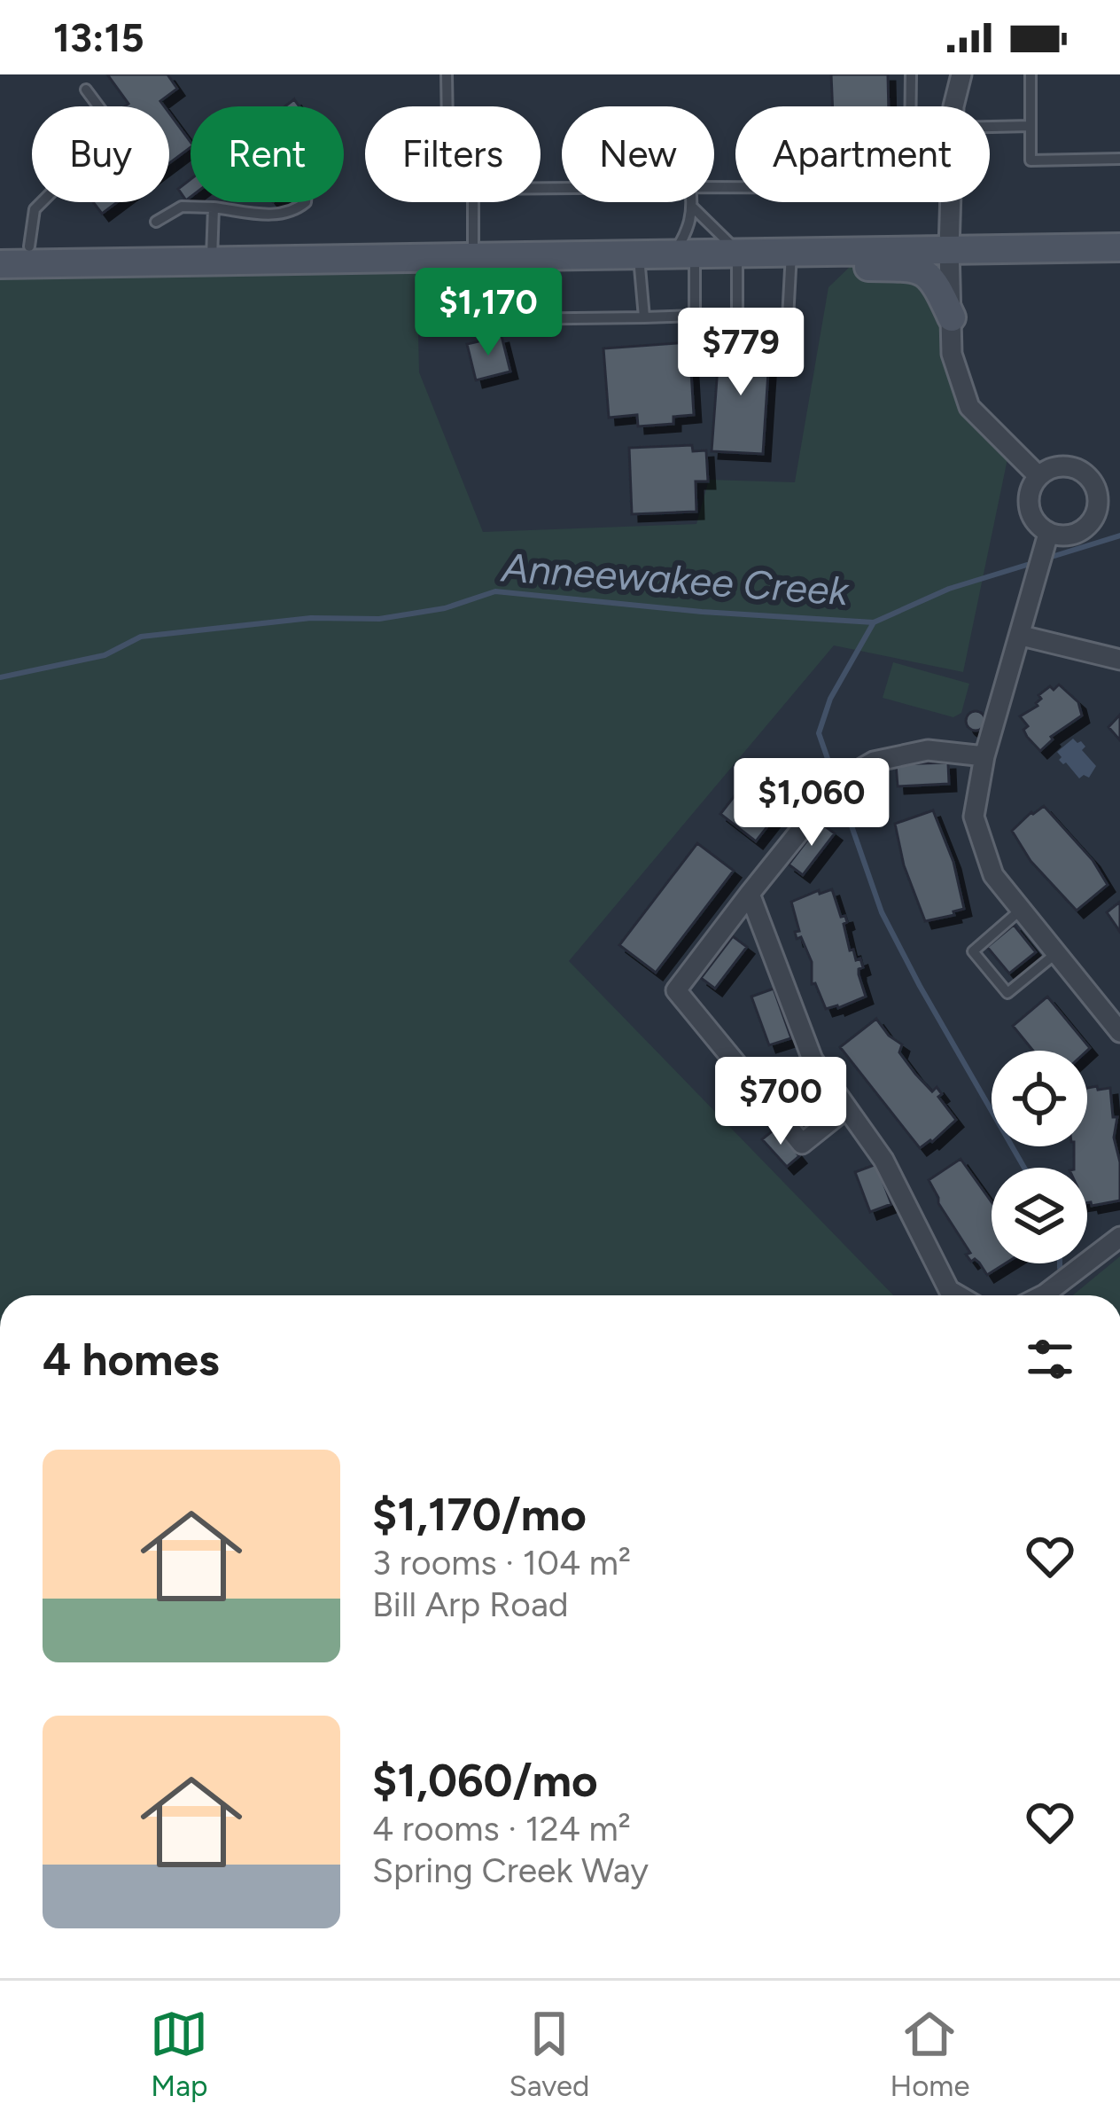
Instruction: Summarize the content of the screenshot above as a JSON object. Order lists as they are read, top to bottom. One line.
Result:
{"water":["Anneewakee Creek"],"page":{"status":"13:15","chip":["Buy","Rent","Filters","New","Apartment"],"price":["$1,170","$779","$1,060","$700"],"heading":"4 homes","list":[{"name":"$1,170/mo","note":"3 rooms · 104 m² · Bill Arp Road"},{"name":"$1,060/mo","note":"4 rooms · 124 m² · Spring Creek Way"}],"tabs":["Map","Saved","Home"]}}
